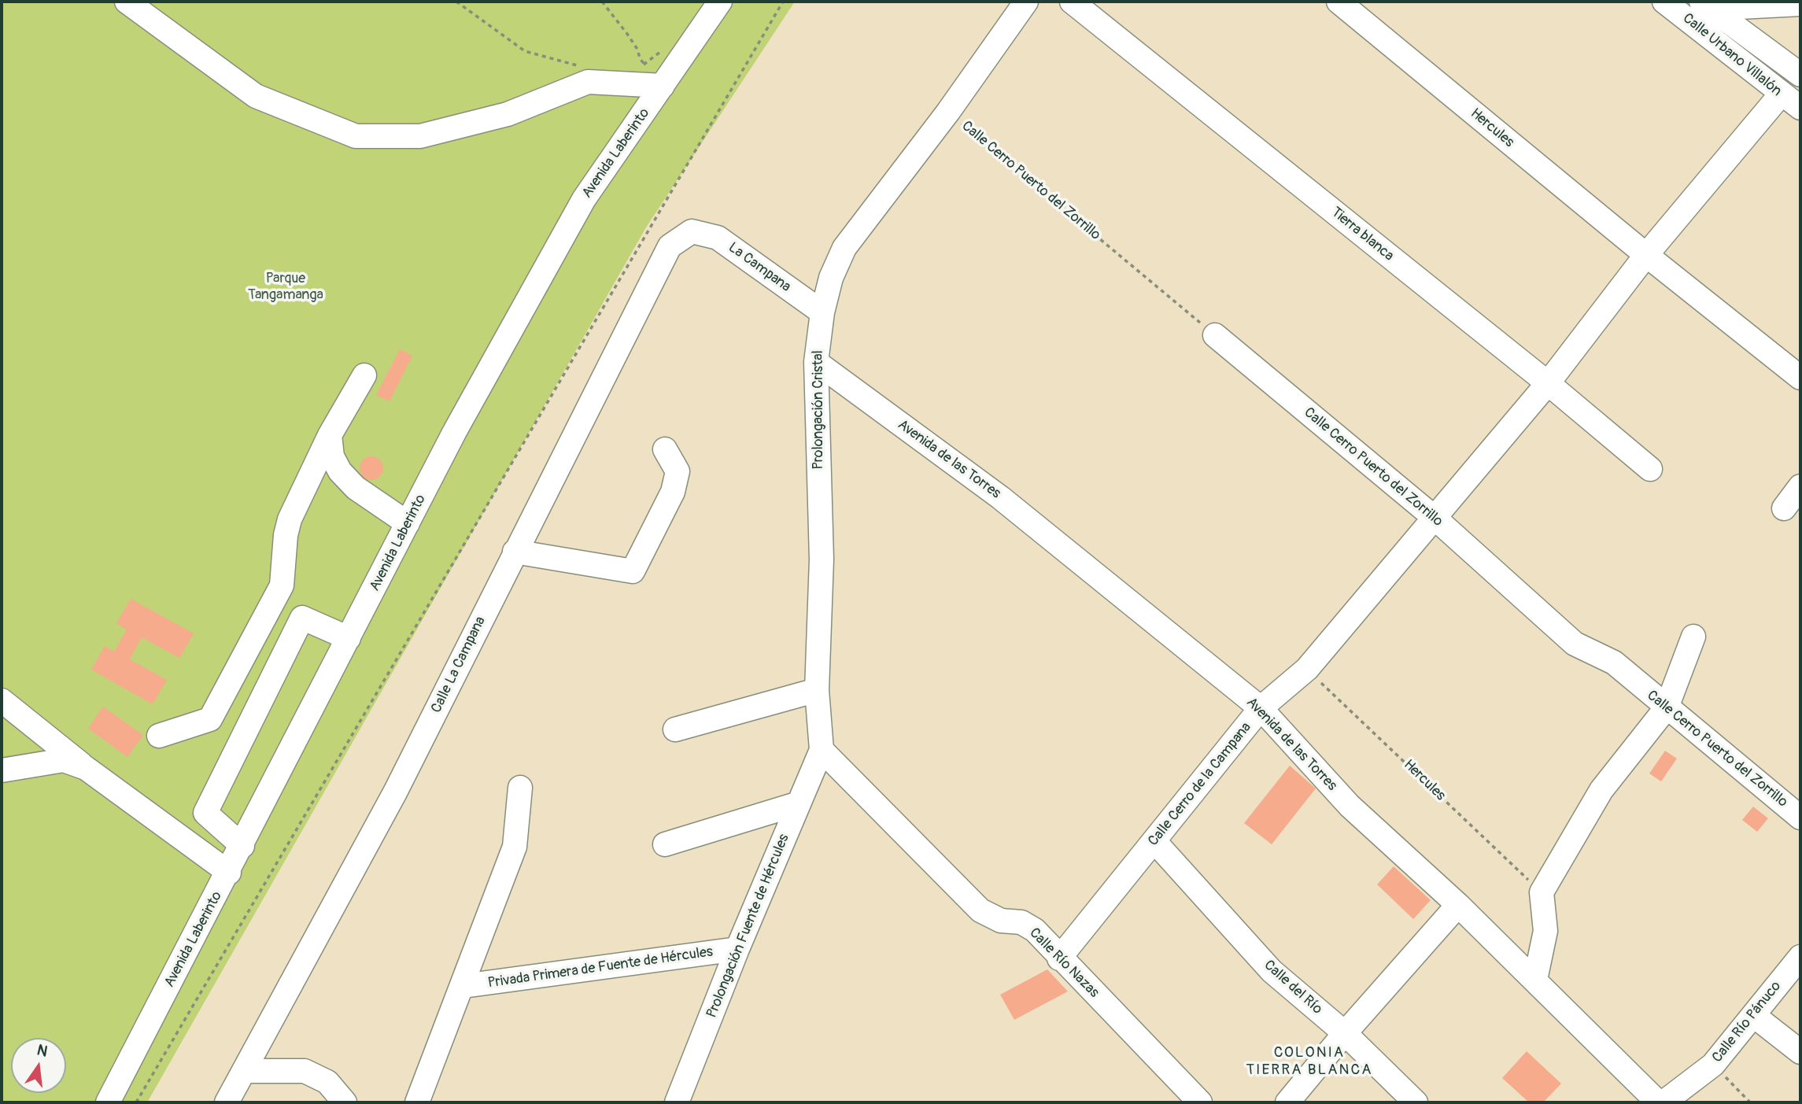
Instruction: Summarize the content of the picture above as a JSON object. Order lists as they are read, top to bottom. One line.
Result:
{"streets":{"street":["Calle Urbano Villalón","Hercules","Avenida Laberinto","Calle Cerro Puerto del Zorrillo","Tierra blanca","La Campana","Prolongación Cristal","Avenida de las Torres","Calle La Campana","Calle Cerro de la Campana","Prolongación Fuente de Hércules","Calle Río Nazas","Privada Primera de Fuente de Hércules","Calle del Río","Calle Río Pánuco"]},"crossings":[["Hercules","Calle Cerro de la Campana"],["Calle Cerro Puerto del Zorrillo","Prolongación Cristal"],["Calle Cerro Puerto del Zorrillo","Calle Cerro de la Campana"],["La Campana","Prolongación Cristal"],["La Campana","Calle La Campana"],["Prolongación Cristal","Avenida de las Torres"],["Prolongación Cristal","Prolongación Fuente de Hércules"],["Prolongación Cristal","Calle Río Nazas"],["Avenida de las Torres","Calle Cerro de la Campana"],["Calle Cerro de la Campana","Calle Río Nazas"],["Calle Cerro de la Campana","Calle del Río"],["Prolongación Fuente de Hércules","Calle Río Nazas"],["Prolongación Fuente de Hércules","Privada Primera de Fuente de Hércules"]],"districts":["COLONIA TIERRA BLANCA"],"parks":["Parque Tangamanga"],"north":"top"}
